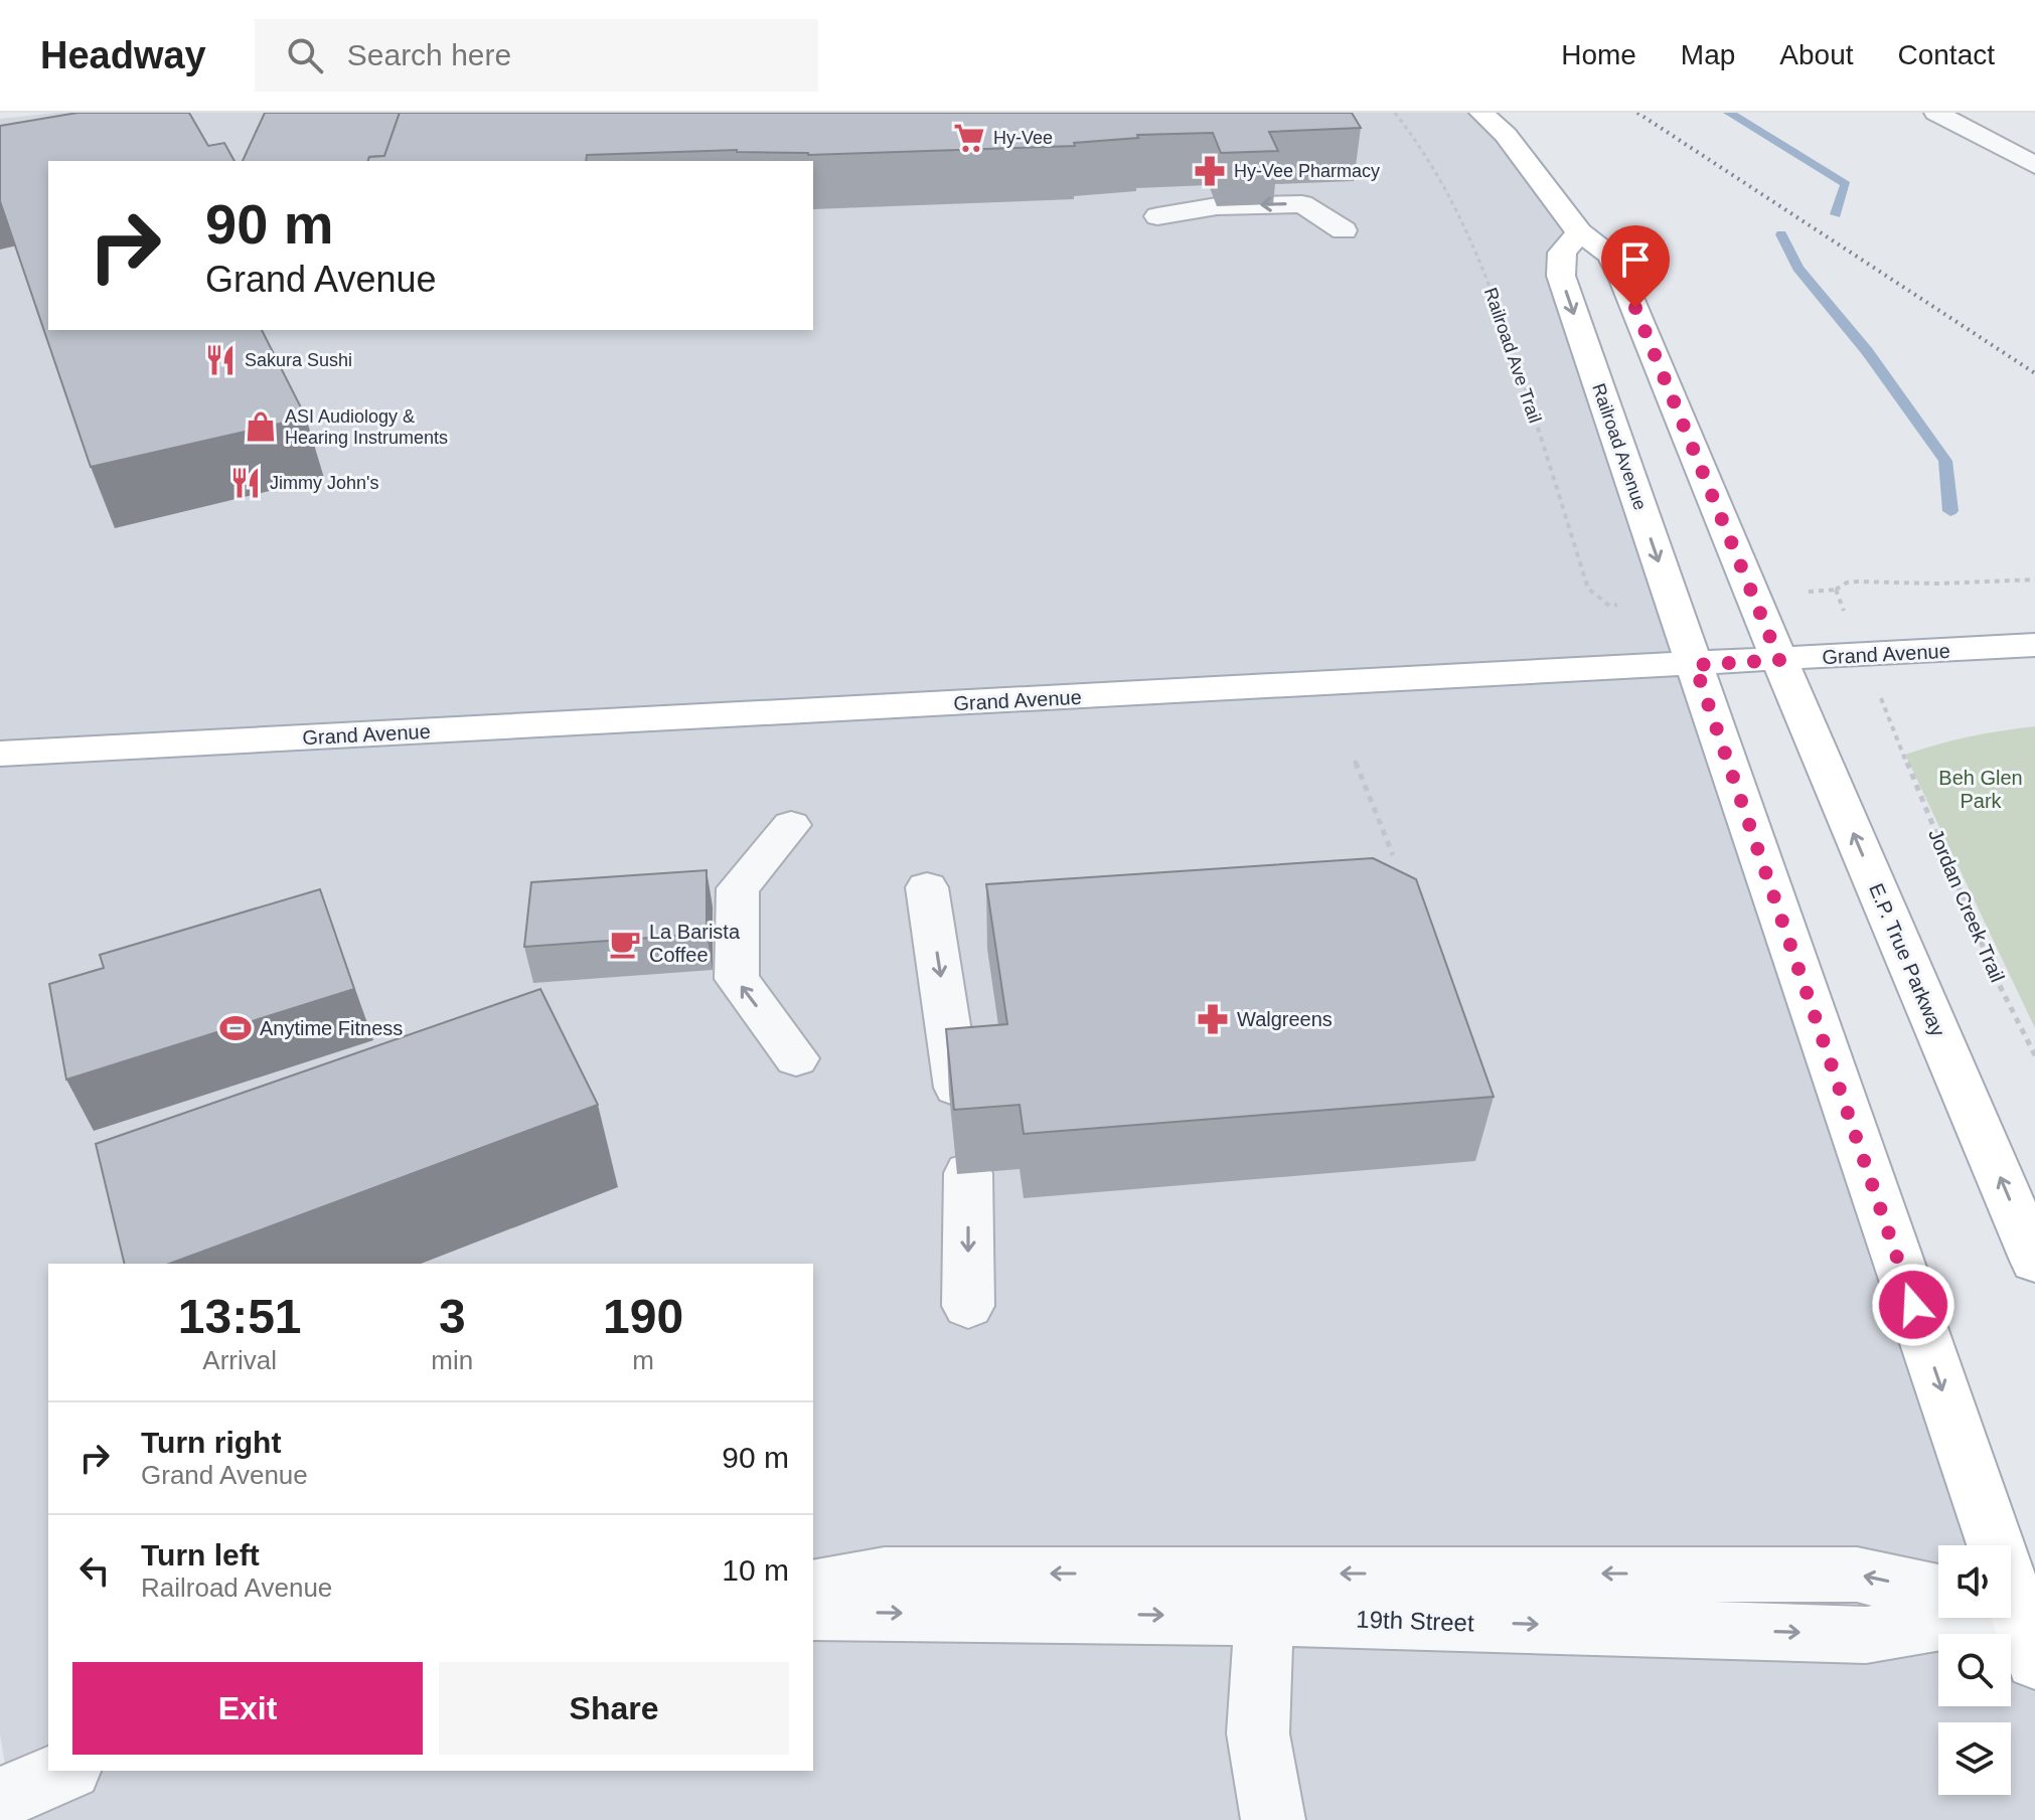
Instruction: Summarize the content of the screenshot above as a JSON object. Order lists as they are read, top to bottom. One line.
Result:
{"streets":{"main road":["Railroad Avenue","Grand Avenue","E.P. True Parkway"],"street":["19th Street"],"path":["Railroad Ave Trail","Jordan Creek Trail"]},"crossings":[["Railroad Avenue","Grand Avenue"],["Grand Avenue","E.P. True Parkway"]],"parks":["Beh Glen Park"],"places":{"supermarket":["Hy-Vee"],"pharmacy":["Hy-Vee Pharmacy","Walgreens"],"restaurant":["Sakura Sushi","Jimmy John's"],"shop":["ASI Audiology & Hearing Instruments"],"cafe":["La Barista Coffee"],"sports":["Anytime Fitness"]},"page":{"header":"Headway","search":"Search here","nav":["Home","Map","About","Contact"],"turn":["90 m","Grand Avenue"],"eta":["13:51","Arrival","3","min","190","m"],"list":[{"name":"Turn right","note":"Grand Avenue","value":"90 m"},{"name":"Turn left","note":"Railroad Avenue","value":"10 m"}],"buttons":["Exit","Share"]}}
